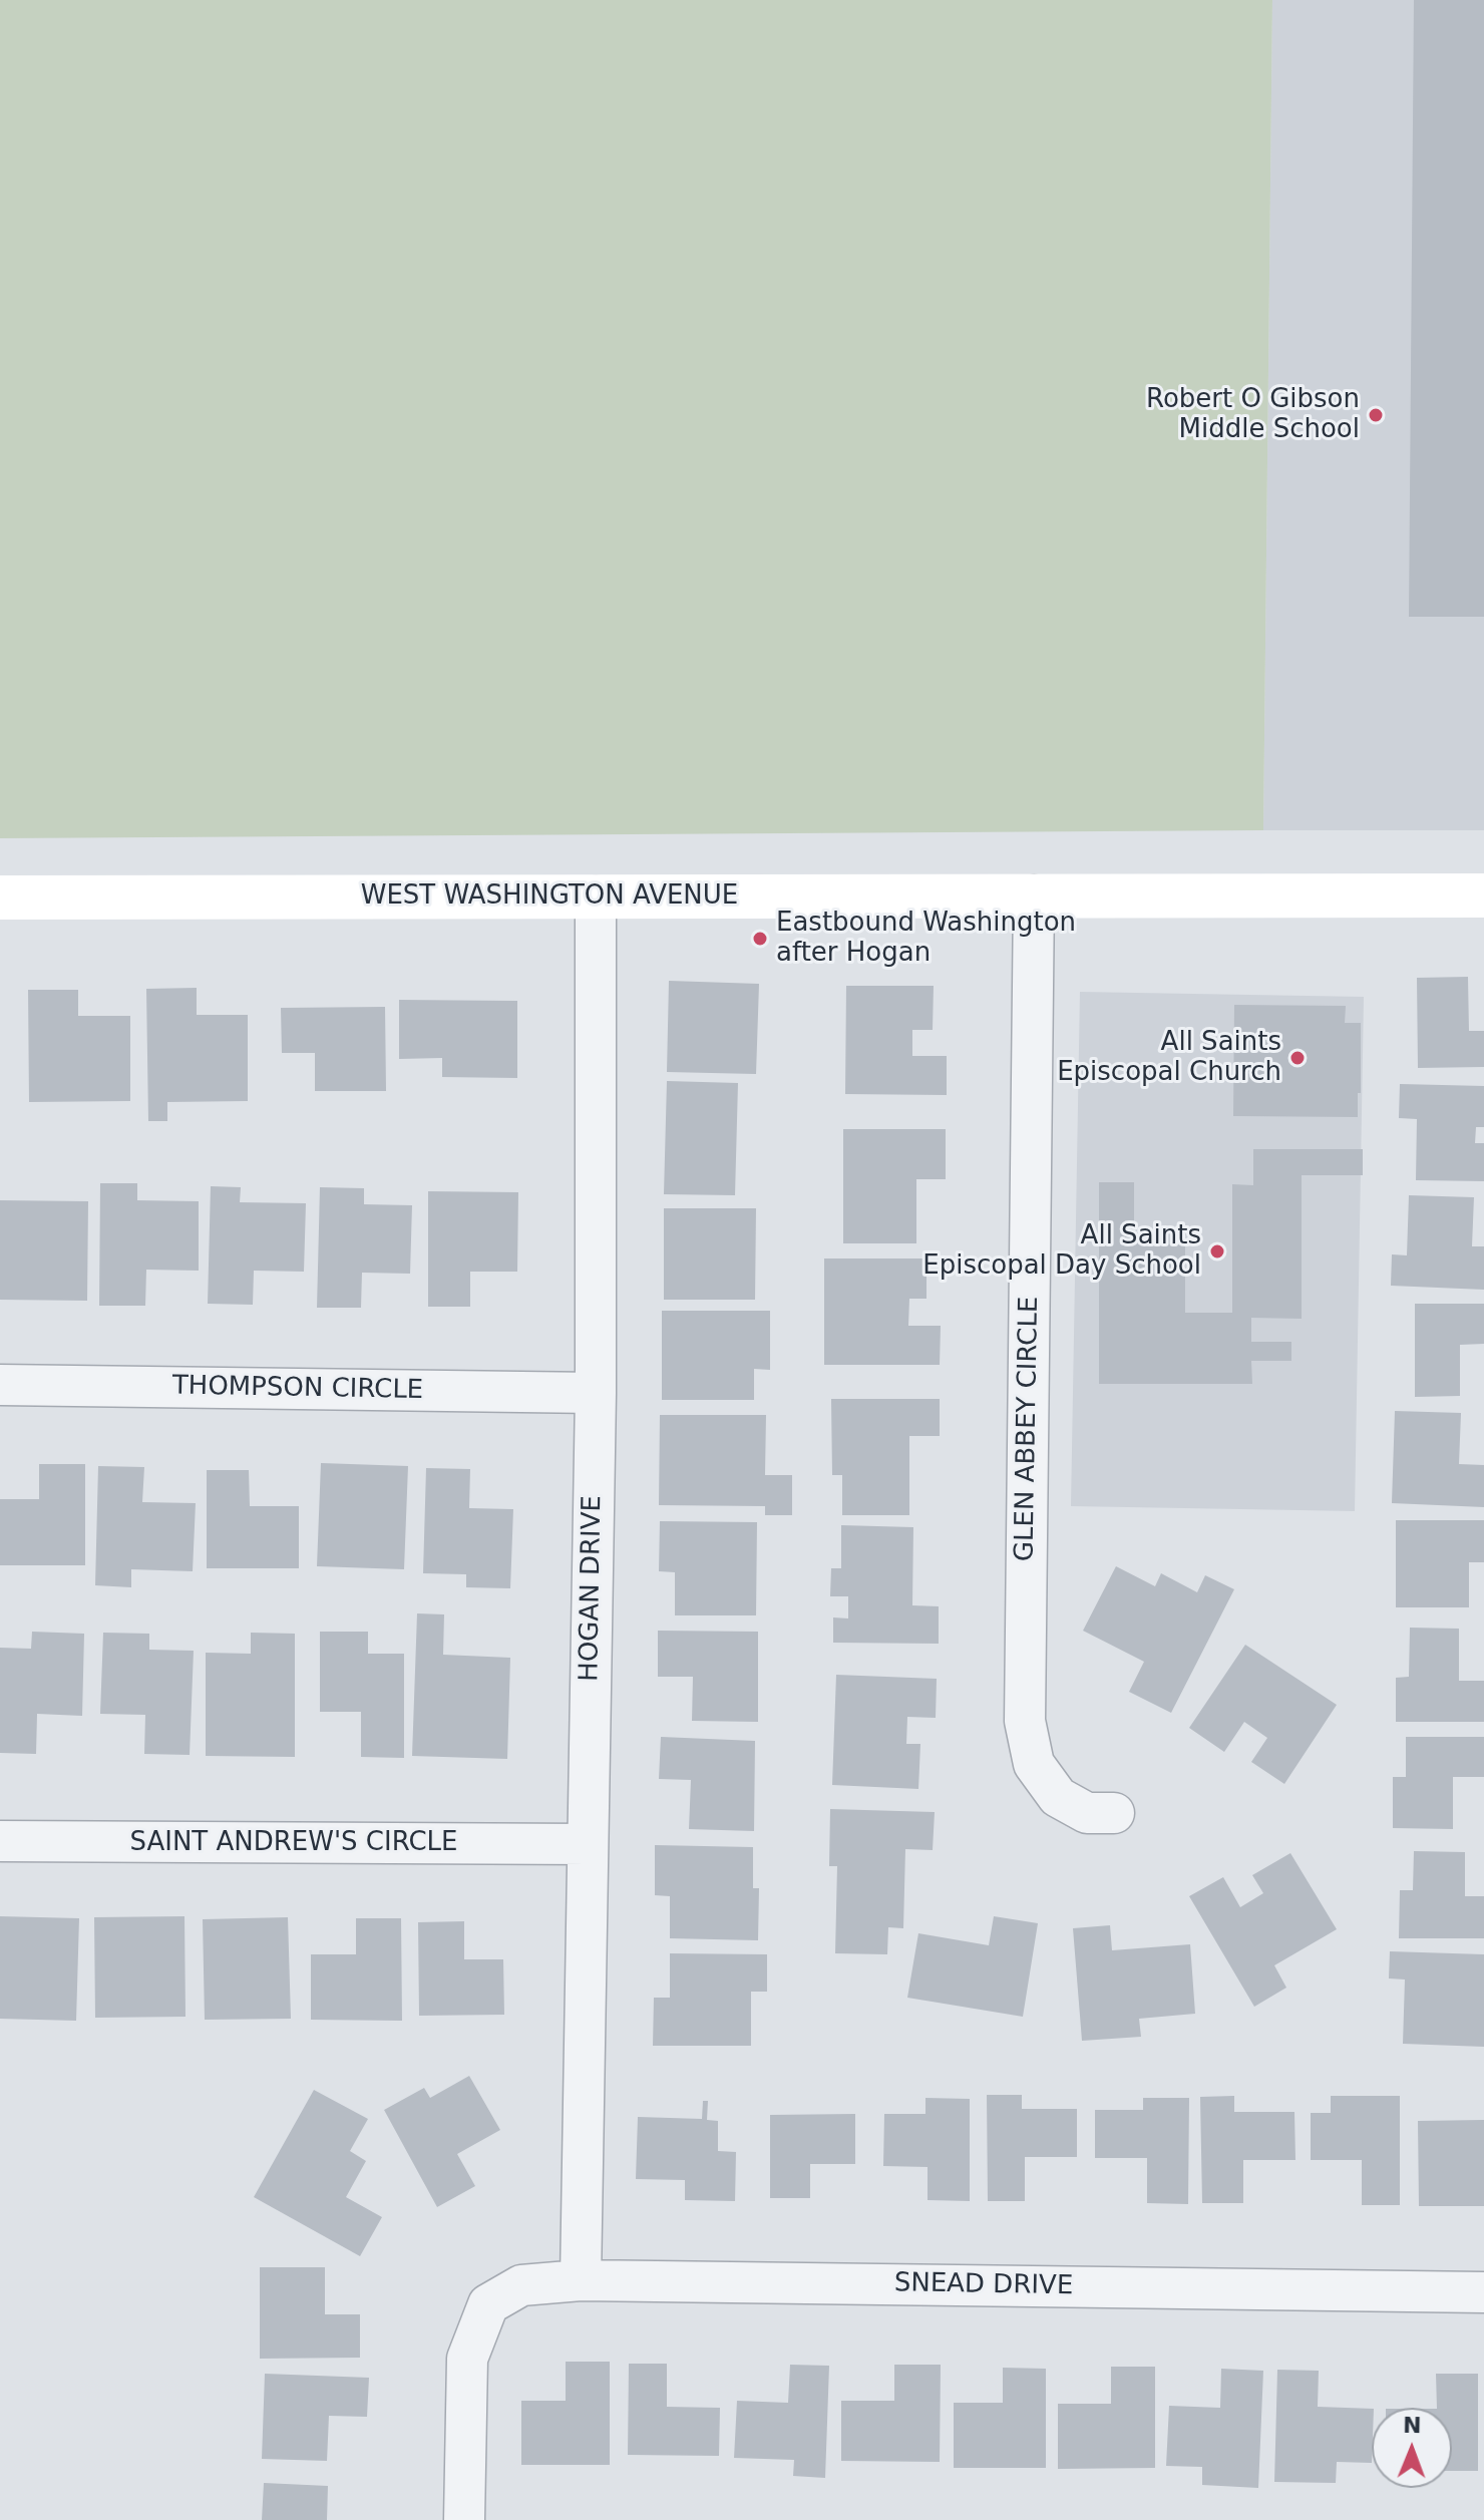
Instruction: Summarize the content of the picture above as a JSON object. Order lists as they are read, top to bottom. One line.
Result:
{"streets":{"main road":["WEST WASHINGTON AVENUE"],"street":["THOMPSON CIRCLE","GLEN ABBEY CIRCLE","HOGAN DRIVE","SAINT ANDREW'S CIRCLE","SNEAD DRIVE"]},"crossings":[["WEST WASHINGTON AVENUE","GLEN ABBEY CIRCLE"],["WEST WASHINGTON AVENUE","HOGAN DRIVE"],["THOMPSON CIRCLE","HOGAN DRIVE"],["HOGAN DRIVE","SAINT ANDREW'S CIRCLE"],["HOGAN DRIVE","SNEAD DRIVE"]],"places":["Robert O Gibson Middle School","Eastbound Washington after Hogan","All Saints Episcopal Church","All Saints Episcopal Day School"],"north":"top"}
